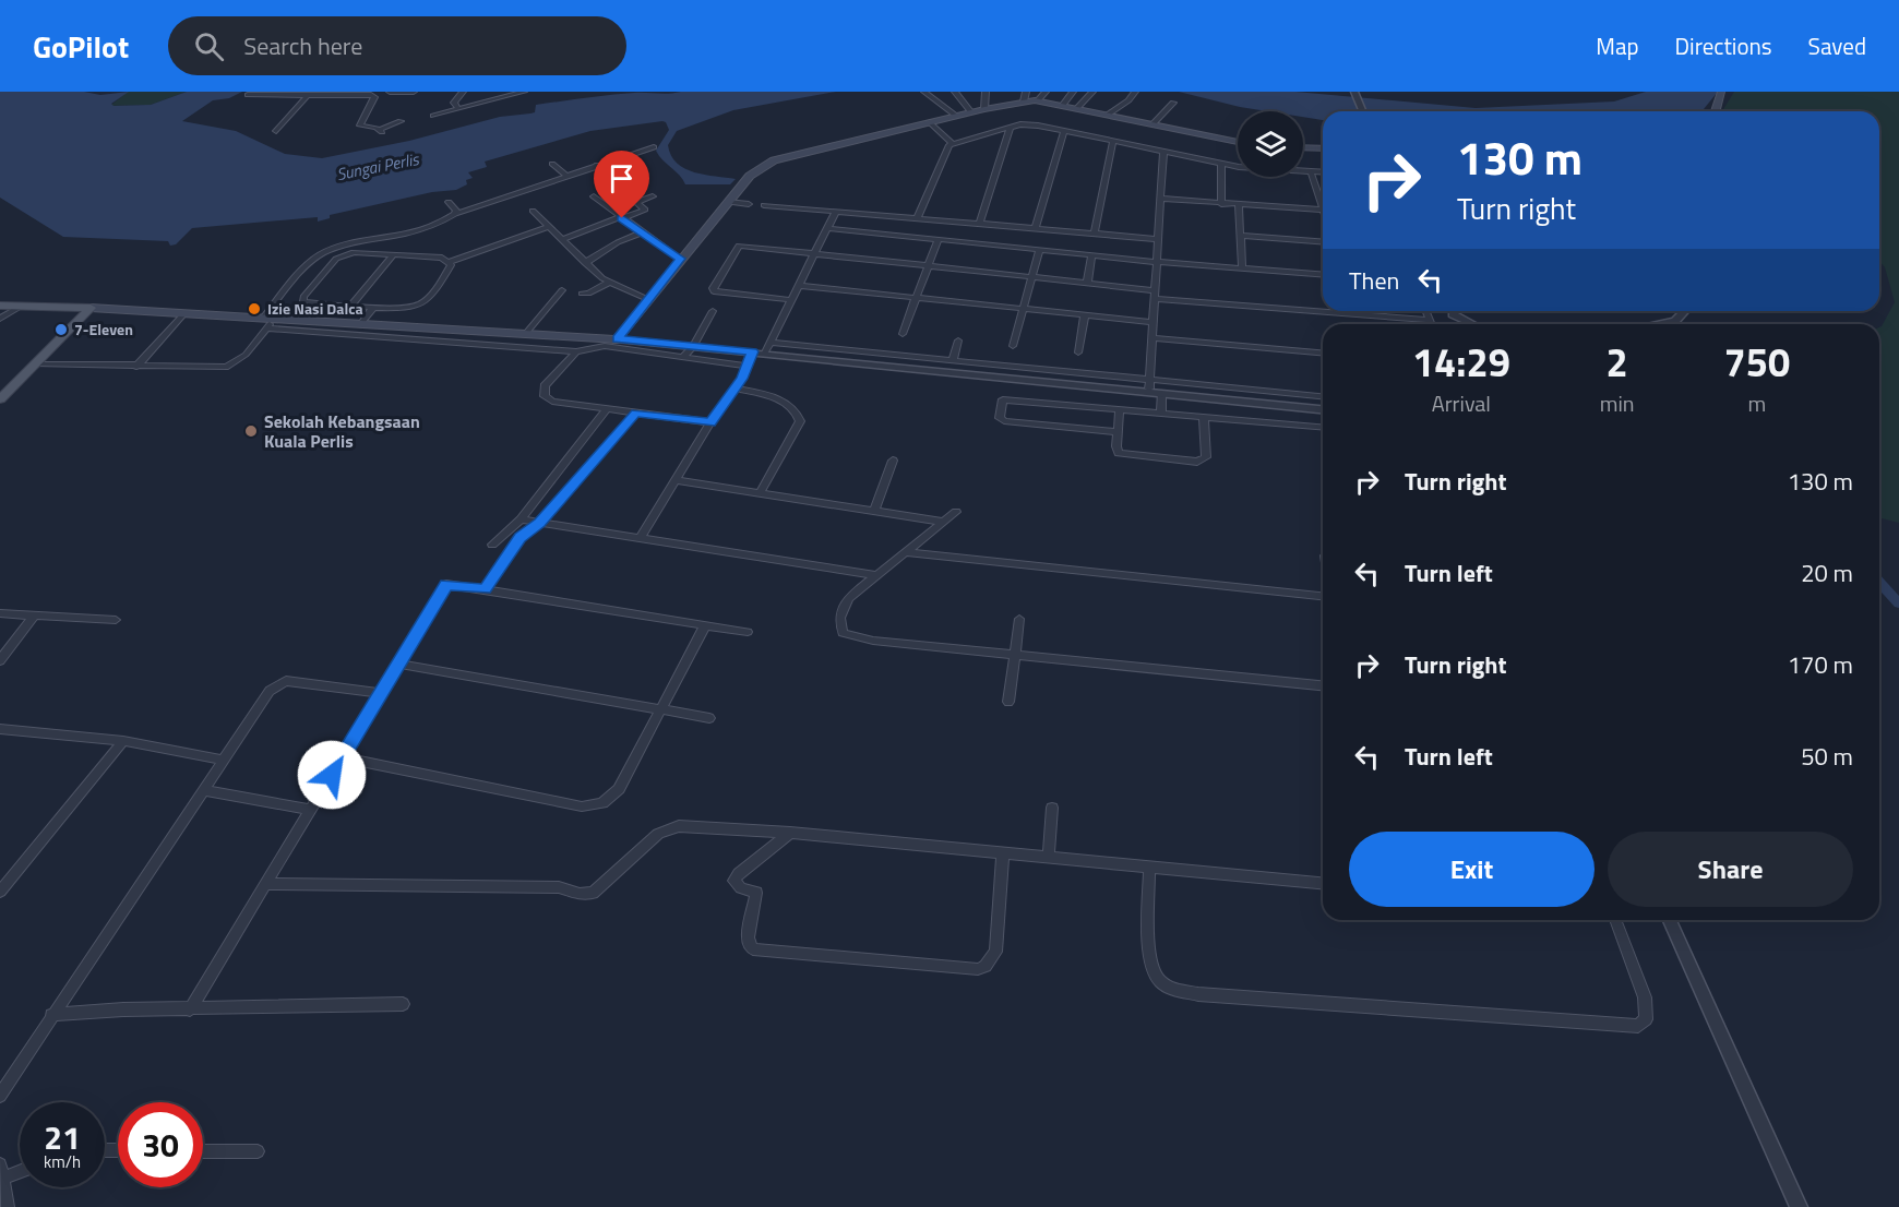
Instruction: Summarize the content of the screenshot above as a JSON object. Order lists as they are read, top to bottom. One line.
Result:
{"water":["Sungai Perlis"],"places":["Izie Nasi Dalca","7-Eleven","Sekolah Kebangsaan Kuala Perlis"],"page":{"header":"GoPilot","search":"Search here","nav":["Map","Directions","Saved"],"turn":["130 m","Turn right"],"then":"Then","eta":["14:29","Arrival","2","min","750","m"],"list":[{"name":"Turn right","value":"130 m"},{"name":"Turn left","value":"20 m"},{"name":"Turn right","value":"170 m"},{"name":"Turn left","value":"50 m"}],"buttons":["Exit","Share"],"speed":"21 km/h","limit":"30"}}
